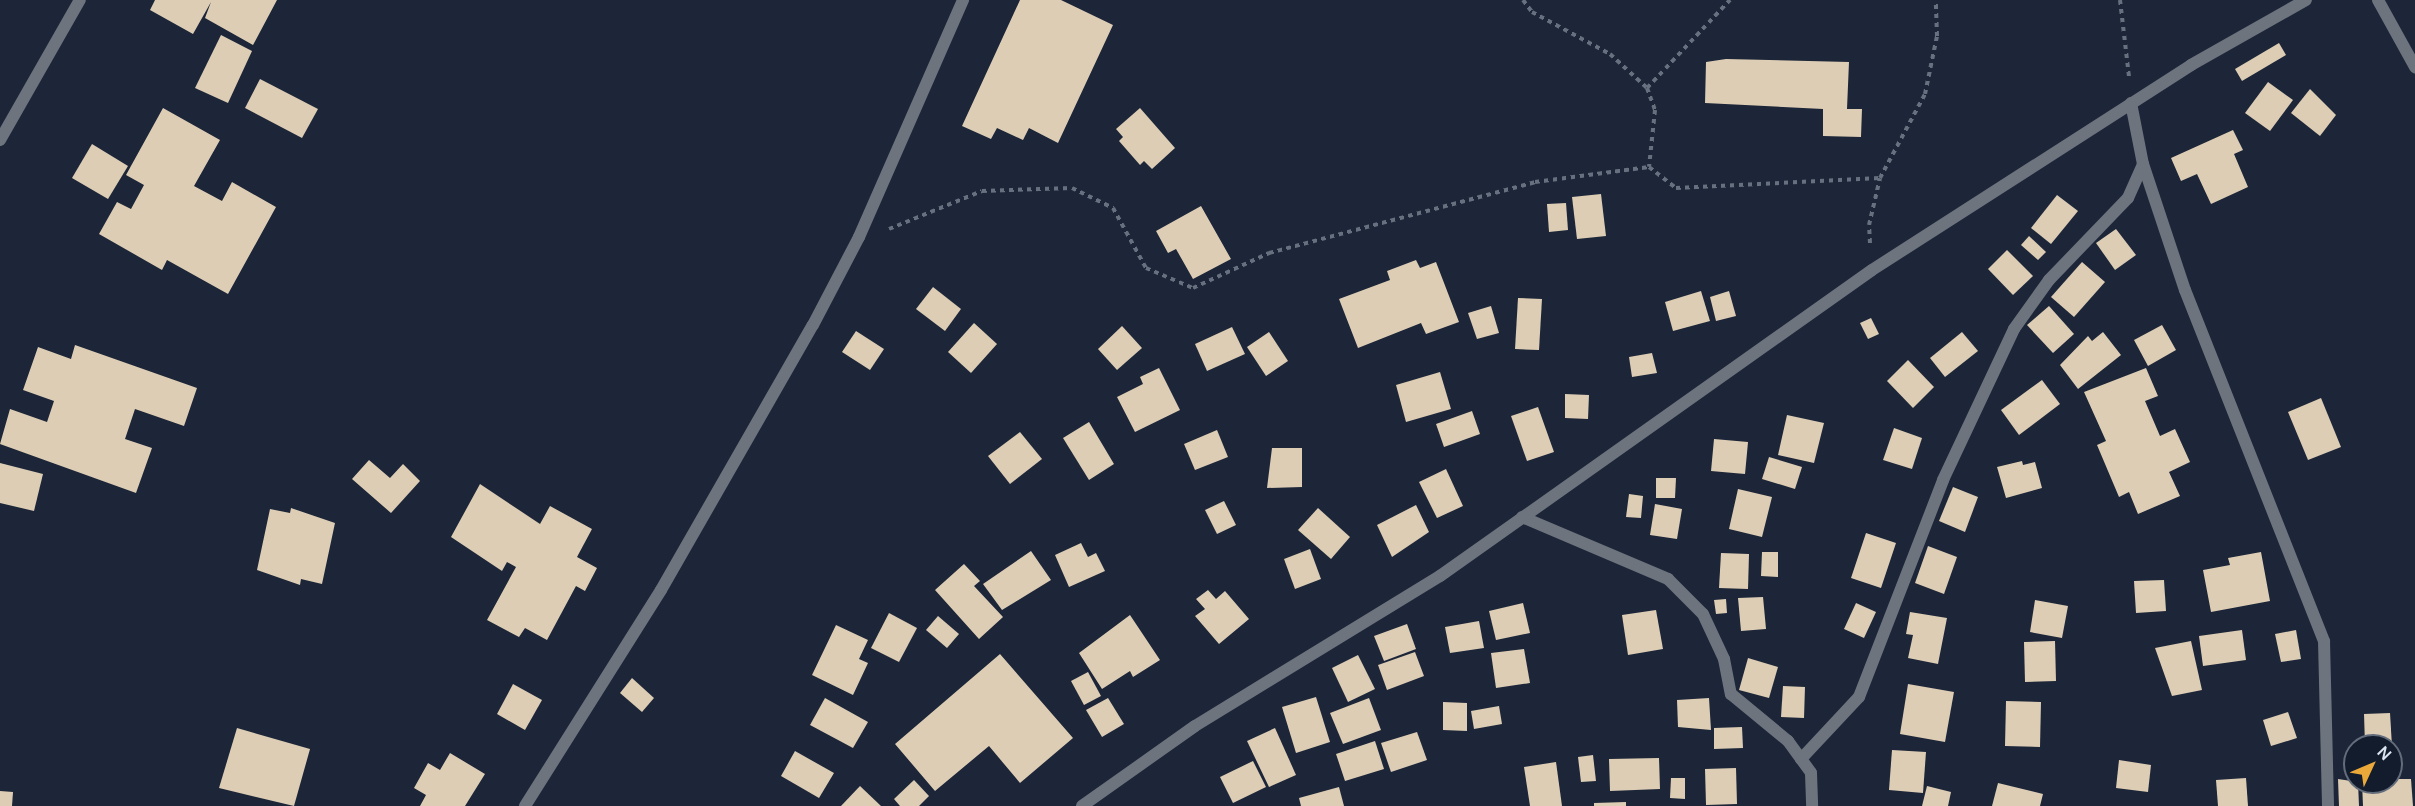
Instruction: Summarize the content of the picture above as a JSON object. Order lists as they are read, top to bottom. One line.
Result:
{"north":"top right"}
